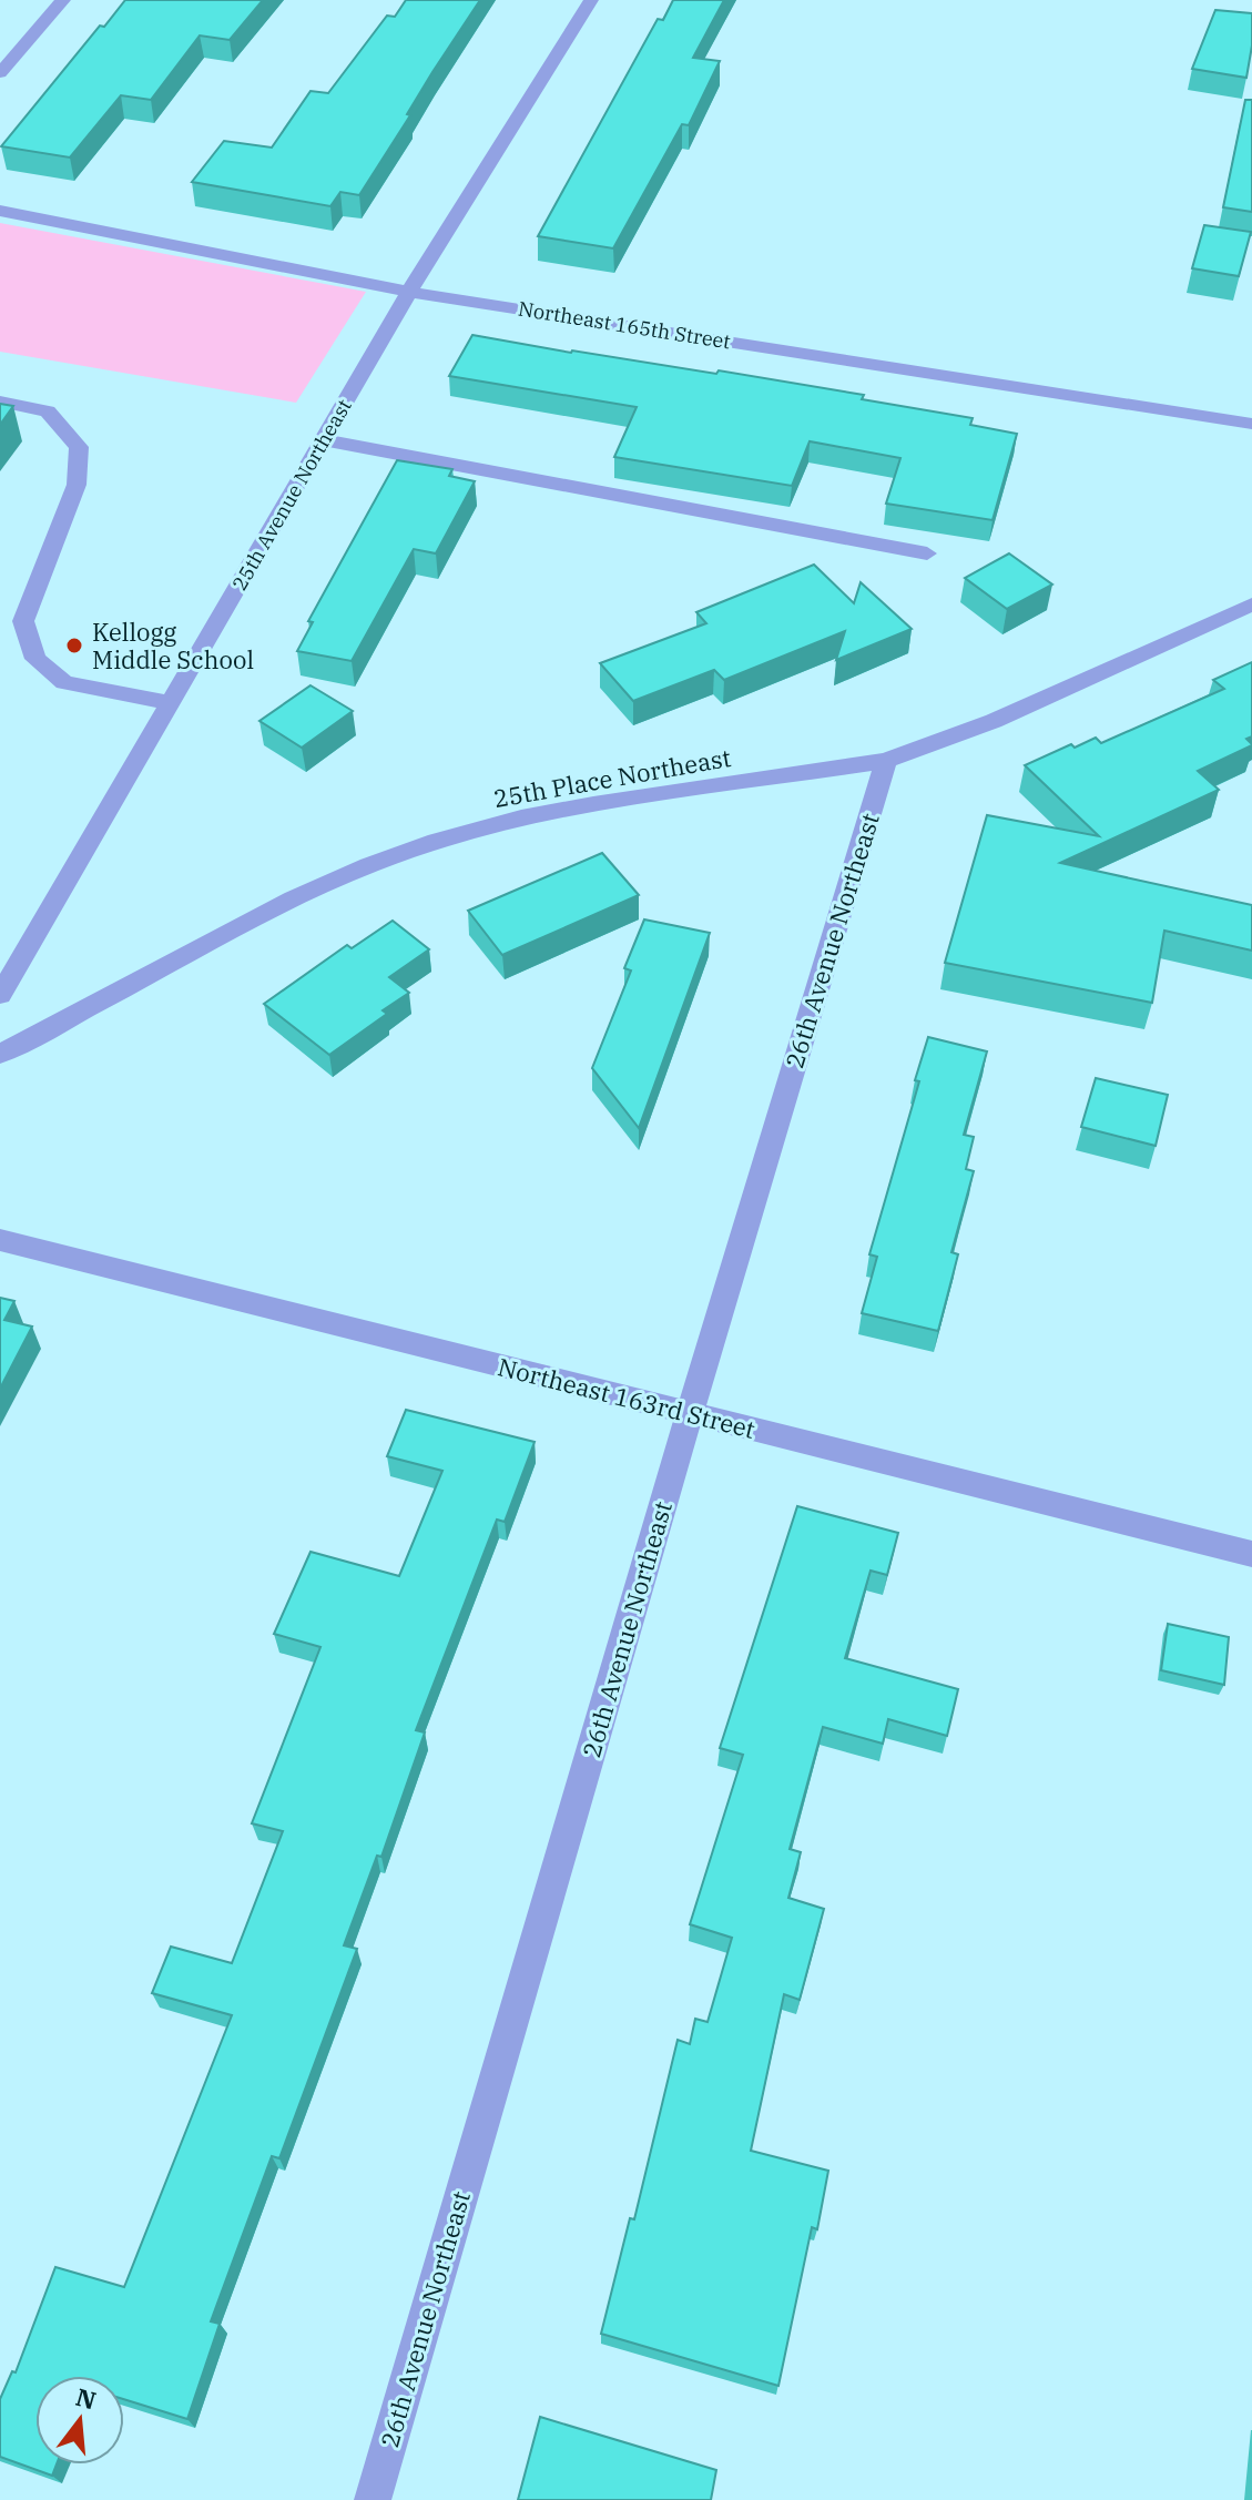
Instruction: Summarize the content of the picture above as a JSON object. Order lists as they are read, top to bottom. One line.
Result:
{"streets":{"street":["Northeast 165th Street","25th Avenue Northeast","25th Place Northeast","26th Avenue Northeast","Northeast 163rd Street"]},"crossings":[["Northeast 165th Street","25th Avenue Northeast"],["25th Place Northeast","26th Avenue Northeast"],["26th Avenue Northeast","Northeast 163rd Street"]],"places":["Kellogg Middle School"],"north":"top"}
